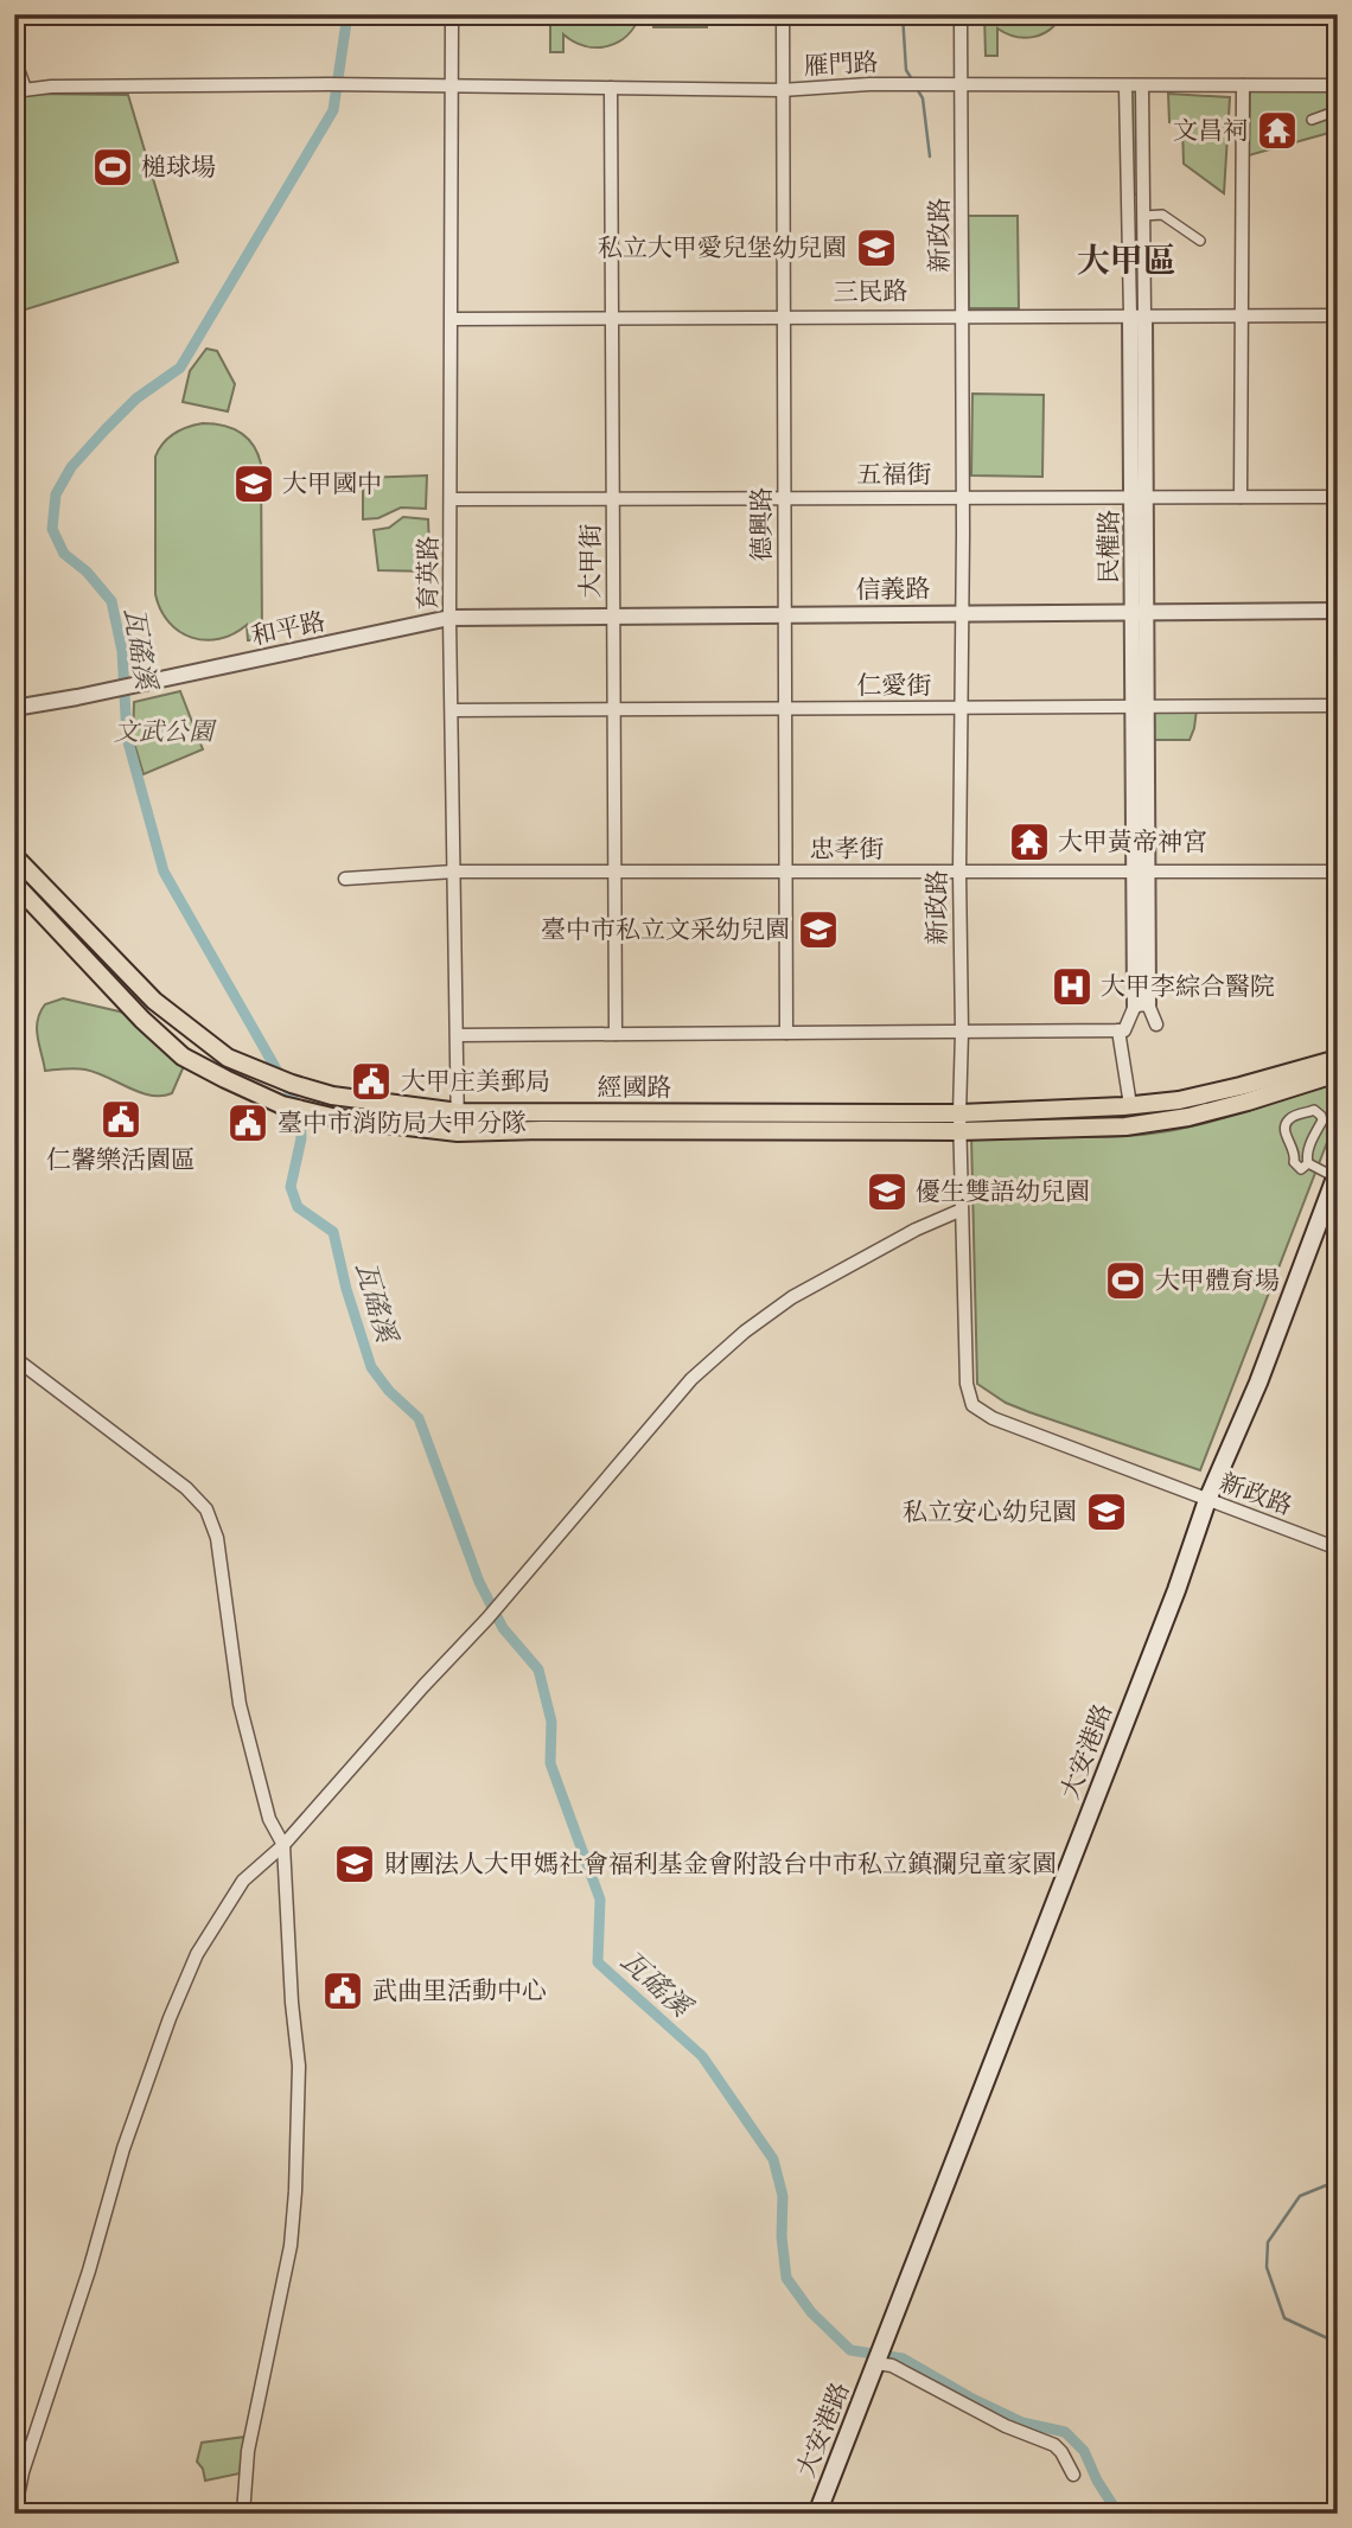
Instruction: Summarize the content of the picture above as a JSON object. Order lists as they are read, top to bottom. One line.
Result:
{"streets":{"main road":["經國路","大安港路"],"street":["雁門路","新政路","三民路","五福街","德興路","民權路","大甲街","育英路","信義路","和平路","仁愛街","忠孝街"]},"crossings":[["雁門路","新政路"],["雁門路","德興路"],["雁門路","民權路"],["雁門路","大甲街"],["雁門路","育英路"],["新政路","三民路"],["新政路","五福街"],["新政路","信義路"],["新政路","仁愛街"],["新政路","忠孝街"],["新政路","經國路"],["新政路","大安港路"],["三民路","德興路"],["三民路","民權路"],["三民路","大甲街"],["三民路","育英路"],["五福街","德興路"],["五福街","民權路"],["五福街","大甲街"],["五福街","育英路"],["德興路","信義路"],["德興路","仁愛街"],["德興路","忠孝街"],["民權路","信義路"],["民權路","仁愛街"],["民權路","忠孝街"],["大甲街","信義路"],["大甲街","仁愛街"],["大甲街","忠孝街"],["育英路","信義路"],["育英路","和平路"],["育英路","仁愛街"],["育英路","忠孝街"],["育英路","經國路"],["信義路","和平路"]],"districts":["大甲區"],"water":["瓦磘溪"],"parks":["文武公園"],"places":{"temple":["文昌祠","大甲黃帝神宮"],"sports":["槌球場","大甲體育場"],"school or university":["私立大甲愛兒堡幼兒園","大甲國中","臺中市私立文采幼兒園","優生雙語幼兒園","私立安心幼兒園","財團法人大甲媽社會福利基金會附設台中市私立鎮瀾兒童家園"],"hospital":["大甲李綜合醫院"],"public building":["大甲庄美郵局","仁馨樂活園區","臺中市消防局大甲分隊","武曲里活動中心"]}}
